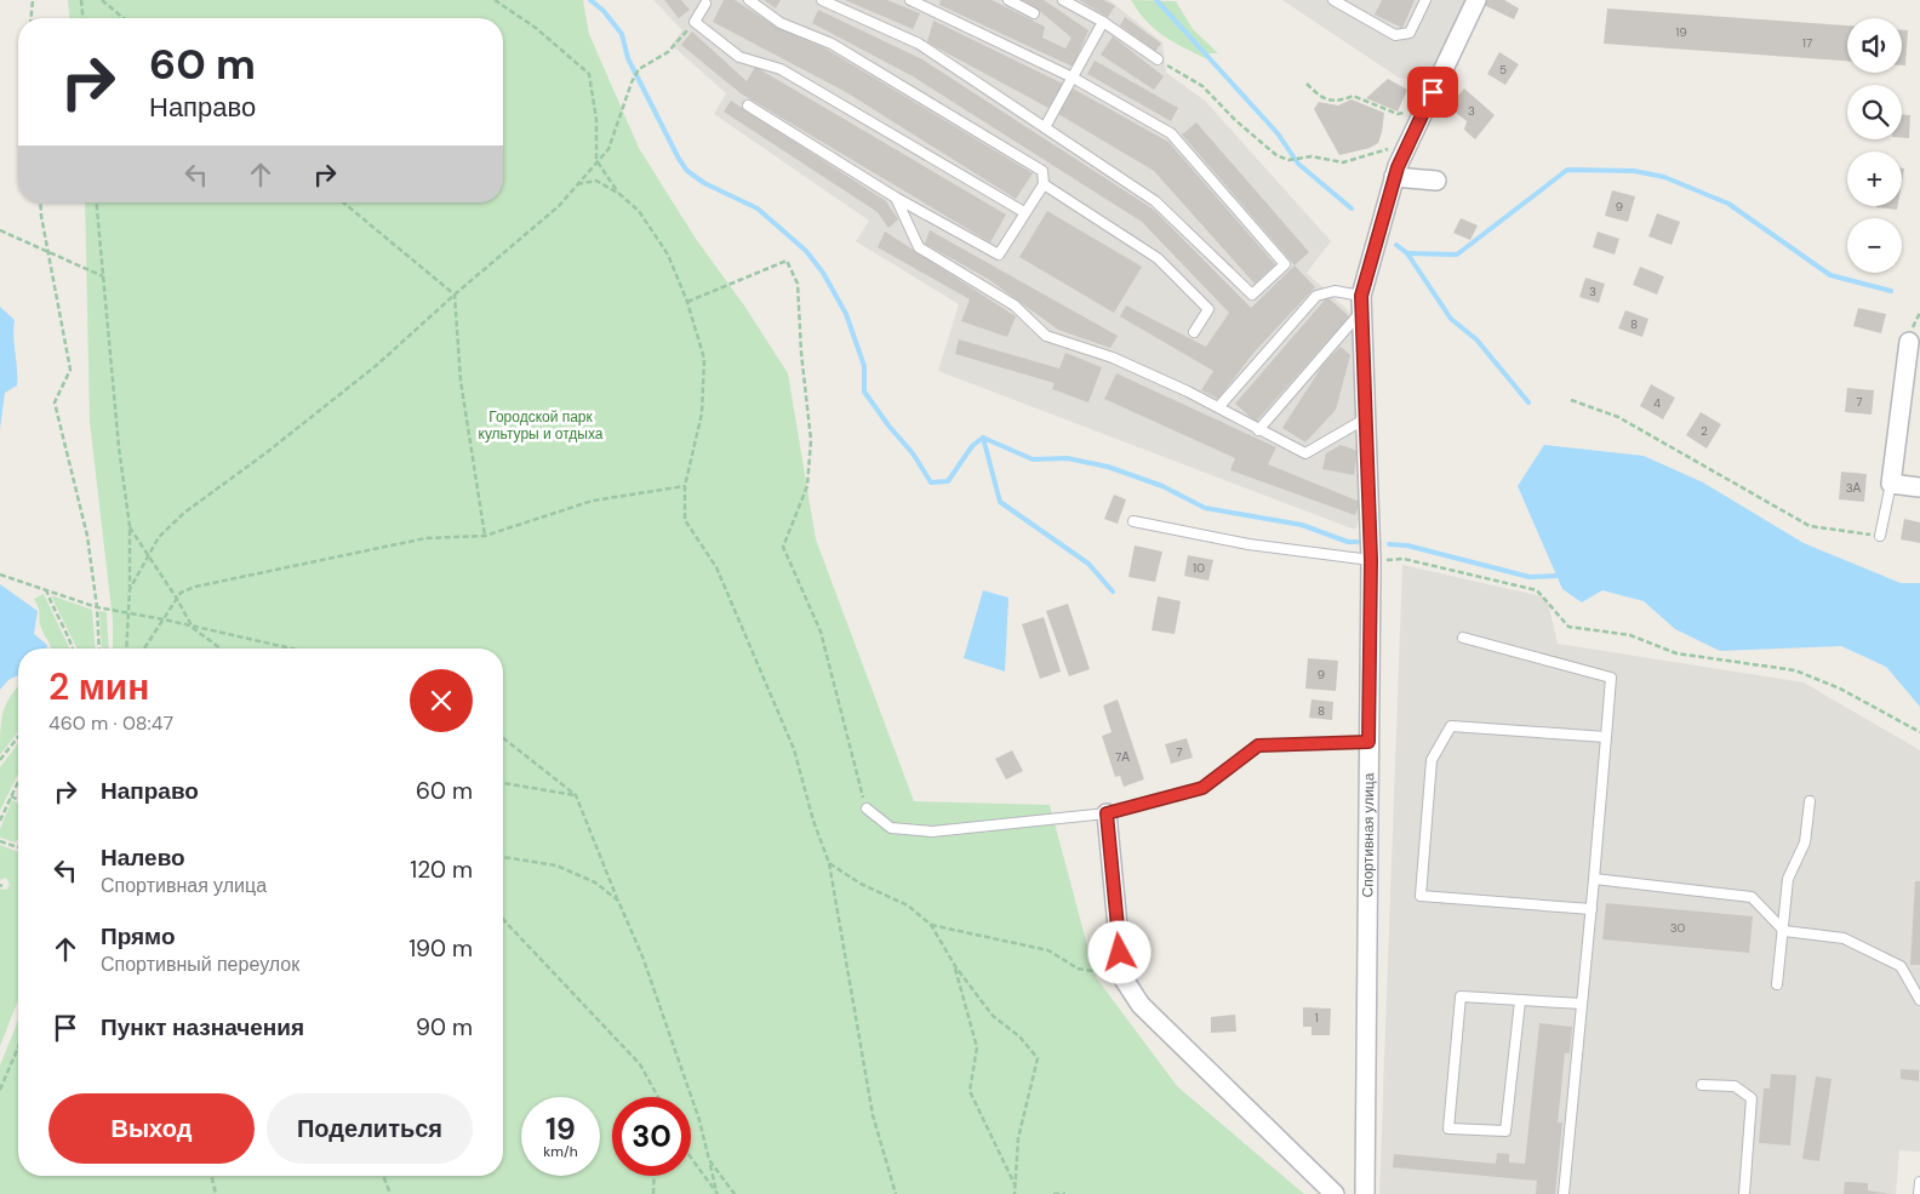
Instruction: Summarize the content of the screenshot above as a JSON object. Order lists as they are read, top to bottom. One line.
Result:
{"streets":{"street":["Спортивная улица"]},"parks":["Городской парк культуры и отдыха"],"house_numbers":["19","17","5","3","9","3","8","7","4","2","3А","10","9","8","7","7А","30","1"],"page":{"map_buttons":["+","−"],"turn":["60 m","Направо"],"heading":["2 мин","460 m · 08:47"],"list":[{"name":"Направо","value":"60 m"},{"name":"Налево","note":"Спортивная улица","value":"120 m"},{"name":"Прямо","note":"Спортивный переулок","value":"190 m"},{"name":"Пункт назначения","value":"90 m"}],"buttons":["Выход","Поделиться"],"speed":"19 km/h","limit":"30"}}
